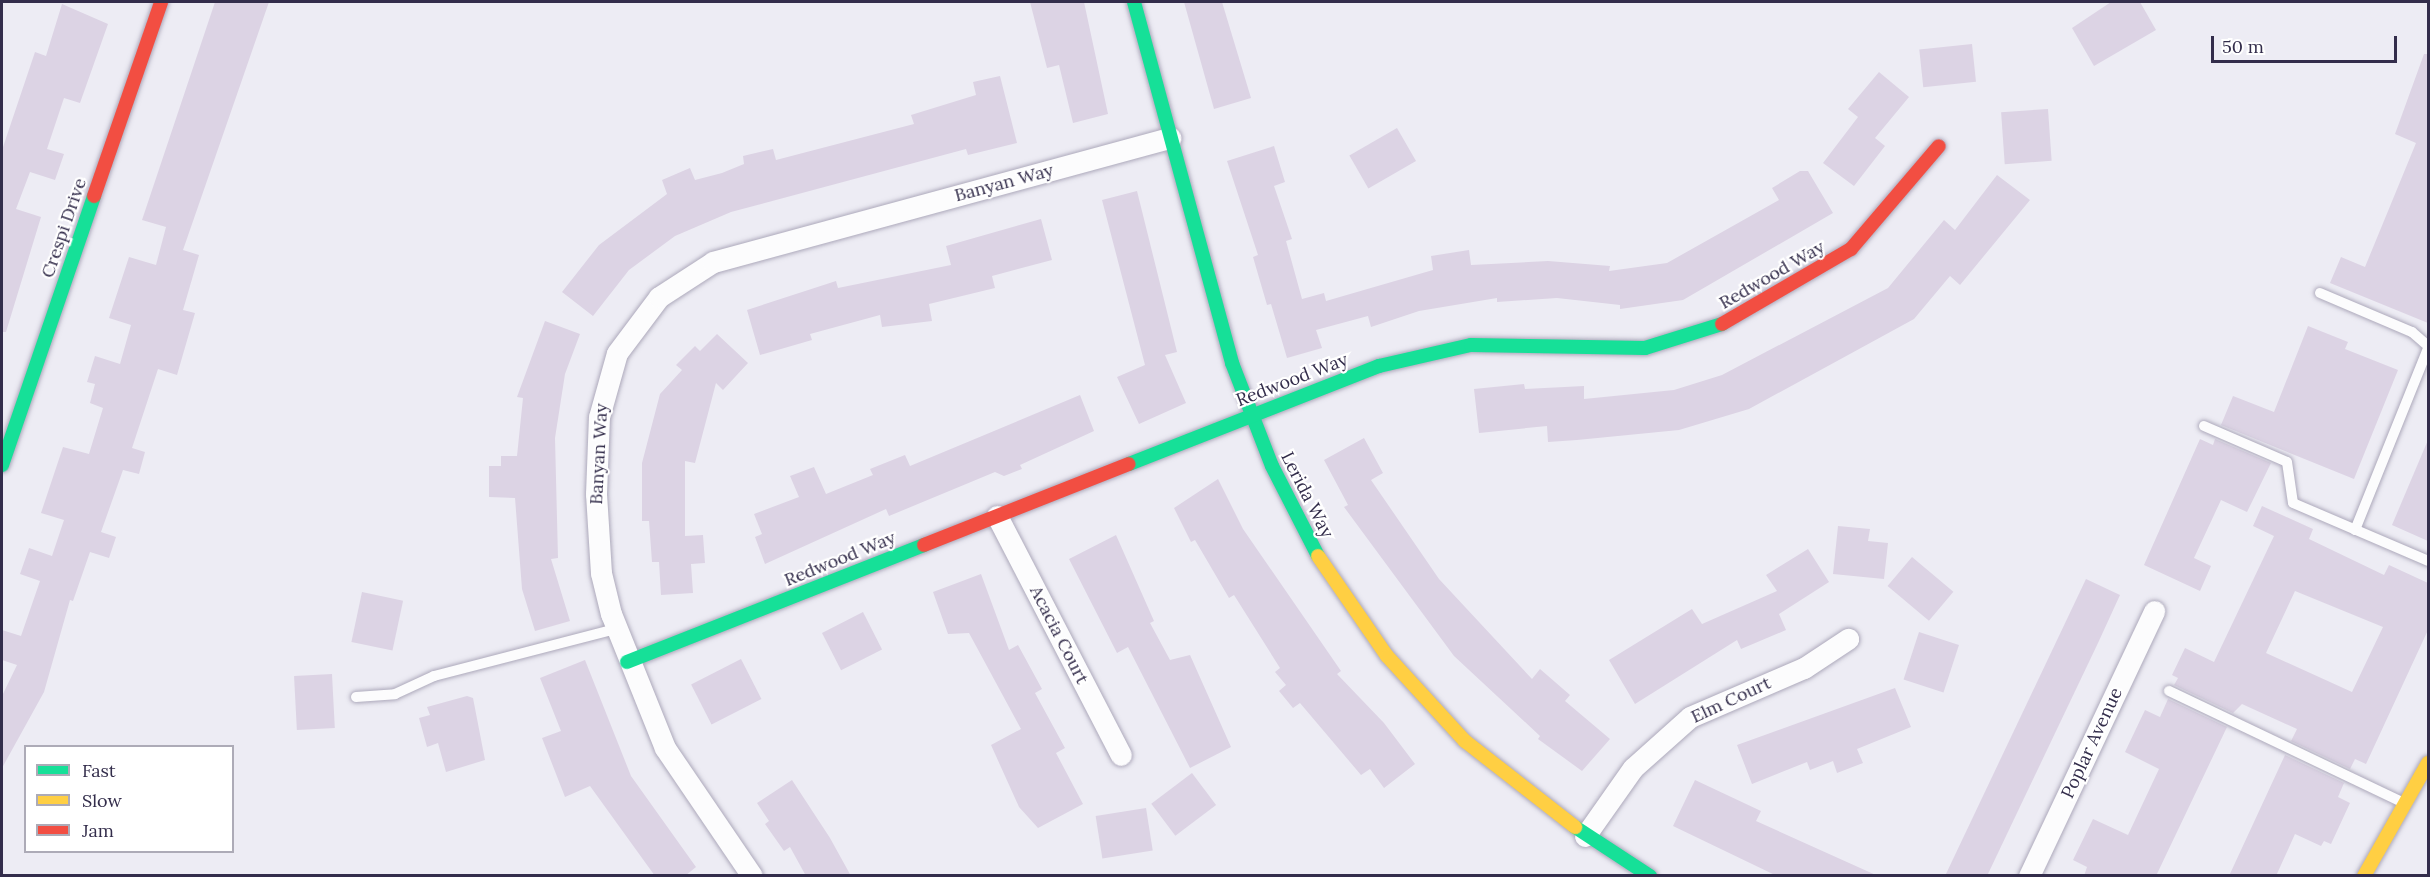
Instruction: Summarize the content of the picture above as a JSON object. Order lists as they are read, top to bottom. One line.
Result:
{"streets":{"street":["Banyan Way","Crespi Drive","Redwood Way","Lerida Way","Acacia Court","Elm Court","Poplar Avenue"]},"crossings":[["Banyan Way","Redwood Way"],["Banyan Way","Lerida Way"],["Redwood Way","Lerida Way"],["Redwood Way","Acacia Court"],["Lerida Way","Elm Court"]],"legend":["Fast","Slow","Jam"],"scale_bar":"50 m"}
